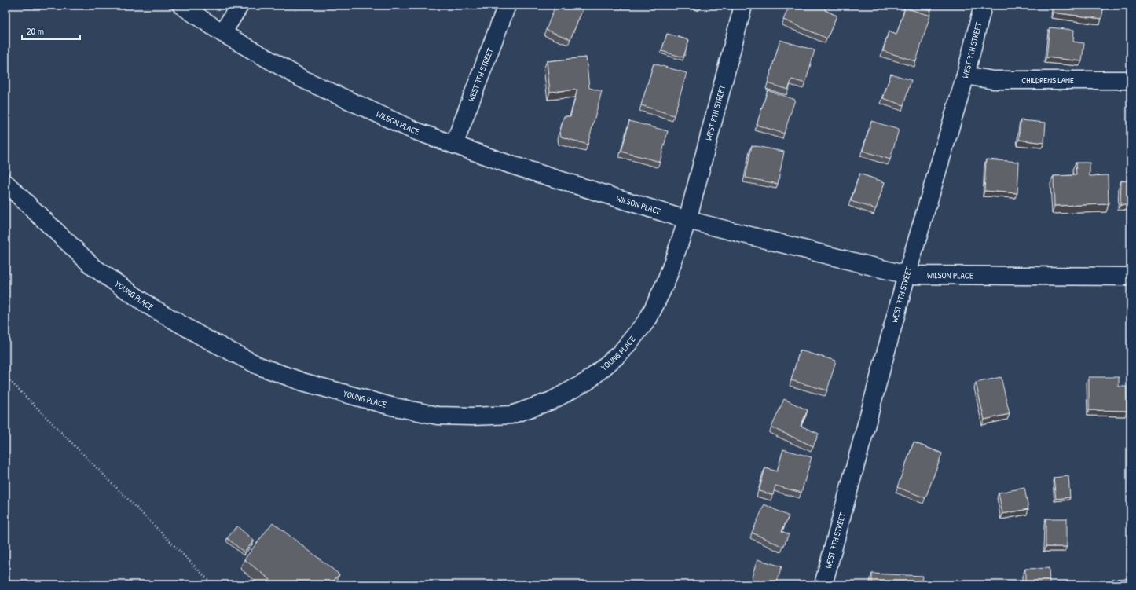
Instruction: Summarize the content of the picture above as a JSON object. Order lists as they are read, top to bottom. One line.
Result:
{"streets":{"street":["WEST 7TH STREET","WEST 9TH STREET","CHILDRENS LANE","WEST 8TH STREET","WILSON PLACE","YOUNG PLACE"]},"crossings":[["WEST 7TH STREET","CHILDRENS LANE"],["WEST 7TH STREET","WILSON PLACE"],["WEST 9TH STREET","WILSON PLACE"],["WEST 8TH STREET","WILSON PLACE"],["WEST 8TH STREET","YOUNG PLACE"],["WILSON PLACE","YOUNG PLACE"]],"scale_bar":"20 m"}
